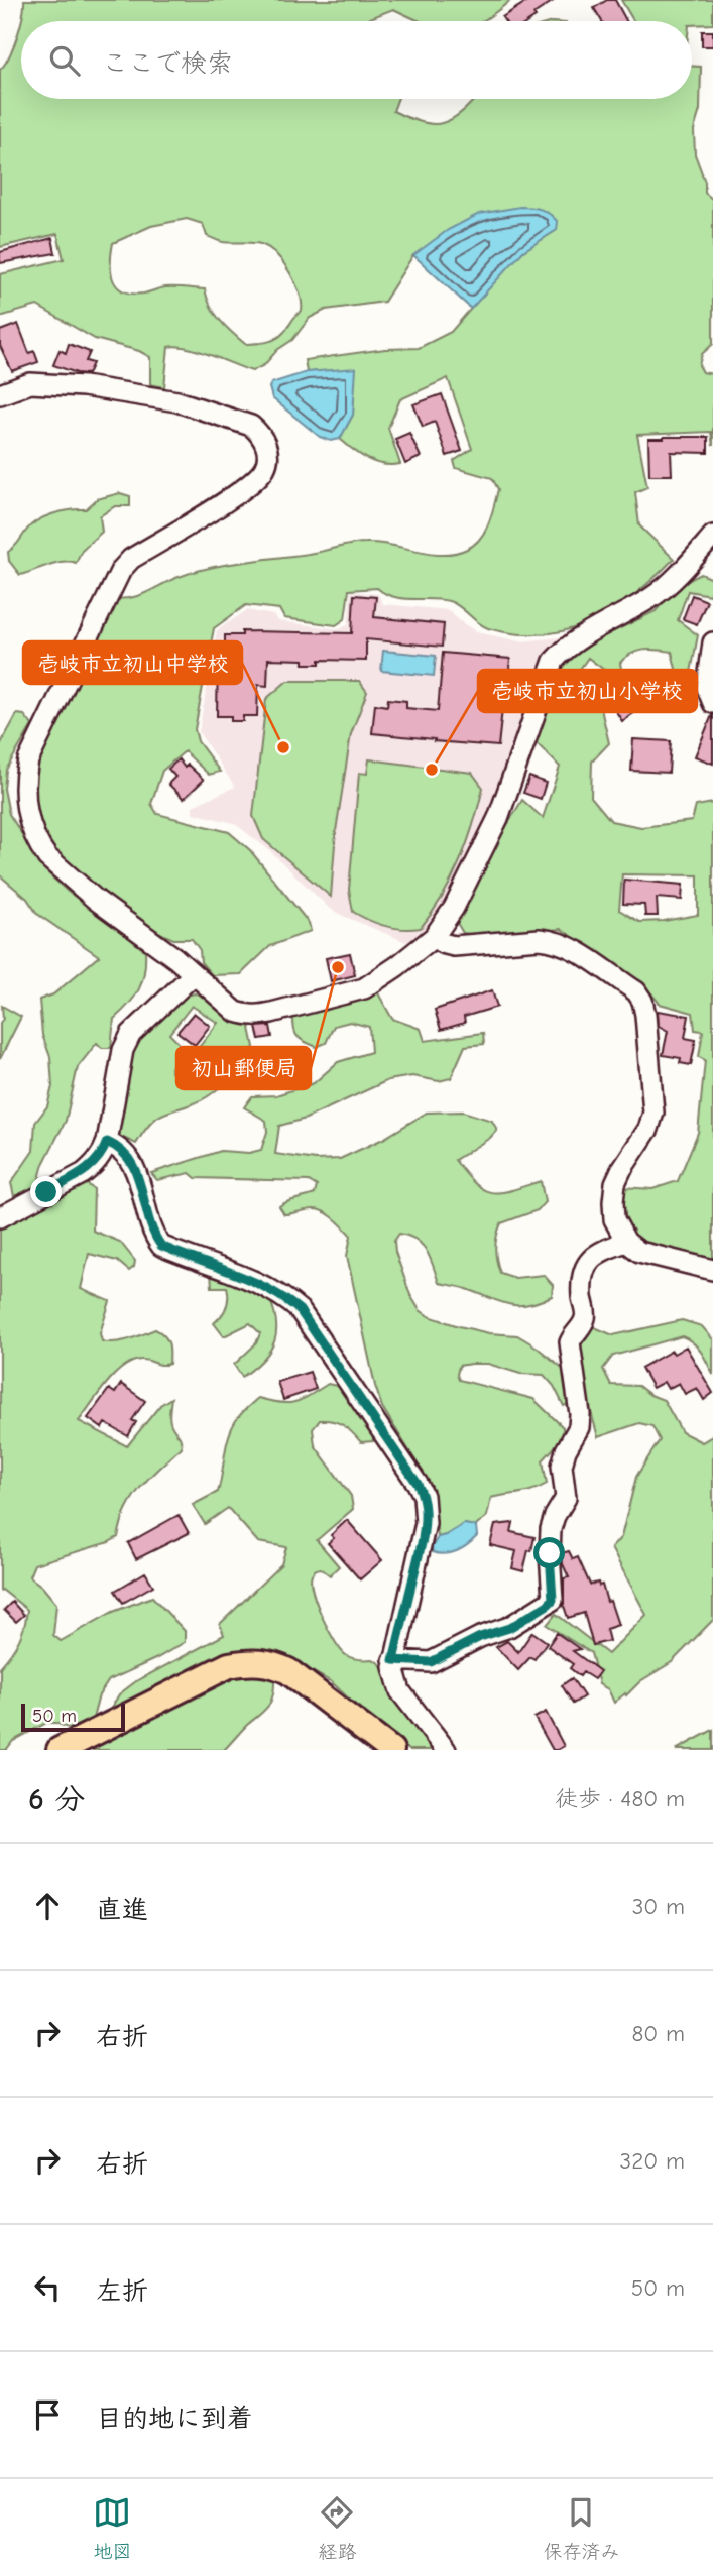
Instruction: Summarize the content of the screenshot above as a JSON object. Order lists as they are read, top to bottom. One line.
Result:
{"places":["壱岐市立初山中学校","壱岐市立初山小学校","初山郵便局"],"scale_bar":"50 m","page":{"search":"ここで検索","scale":"50 m","heading":["6 分","徒歩 · 480 m"],"list":[["直進","30 m"],["右折","80 m"],["右折","320 m"],["左折","50 m"],"目的地に到着"],"nav":["地図","経路","保存済み"]}}
